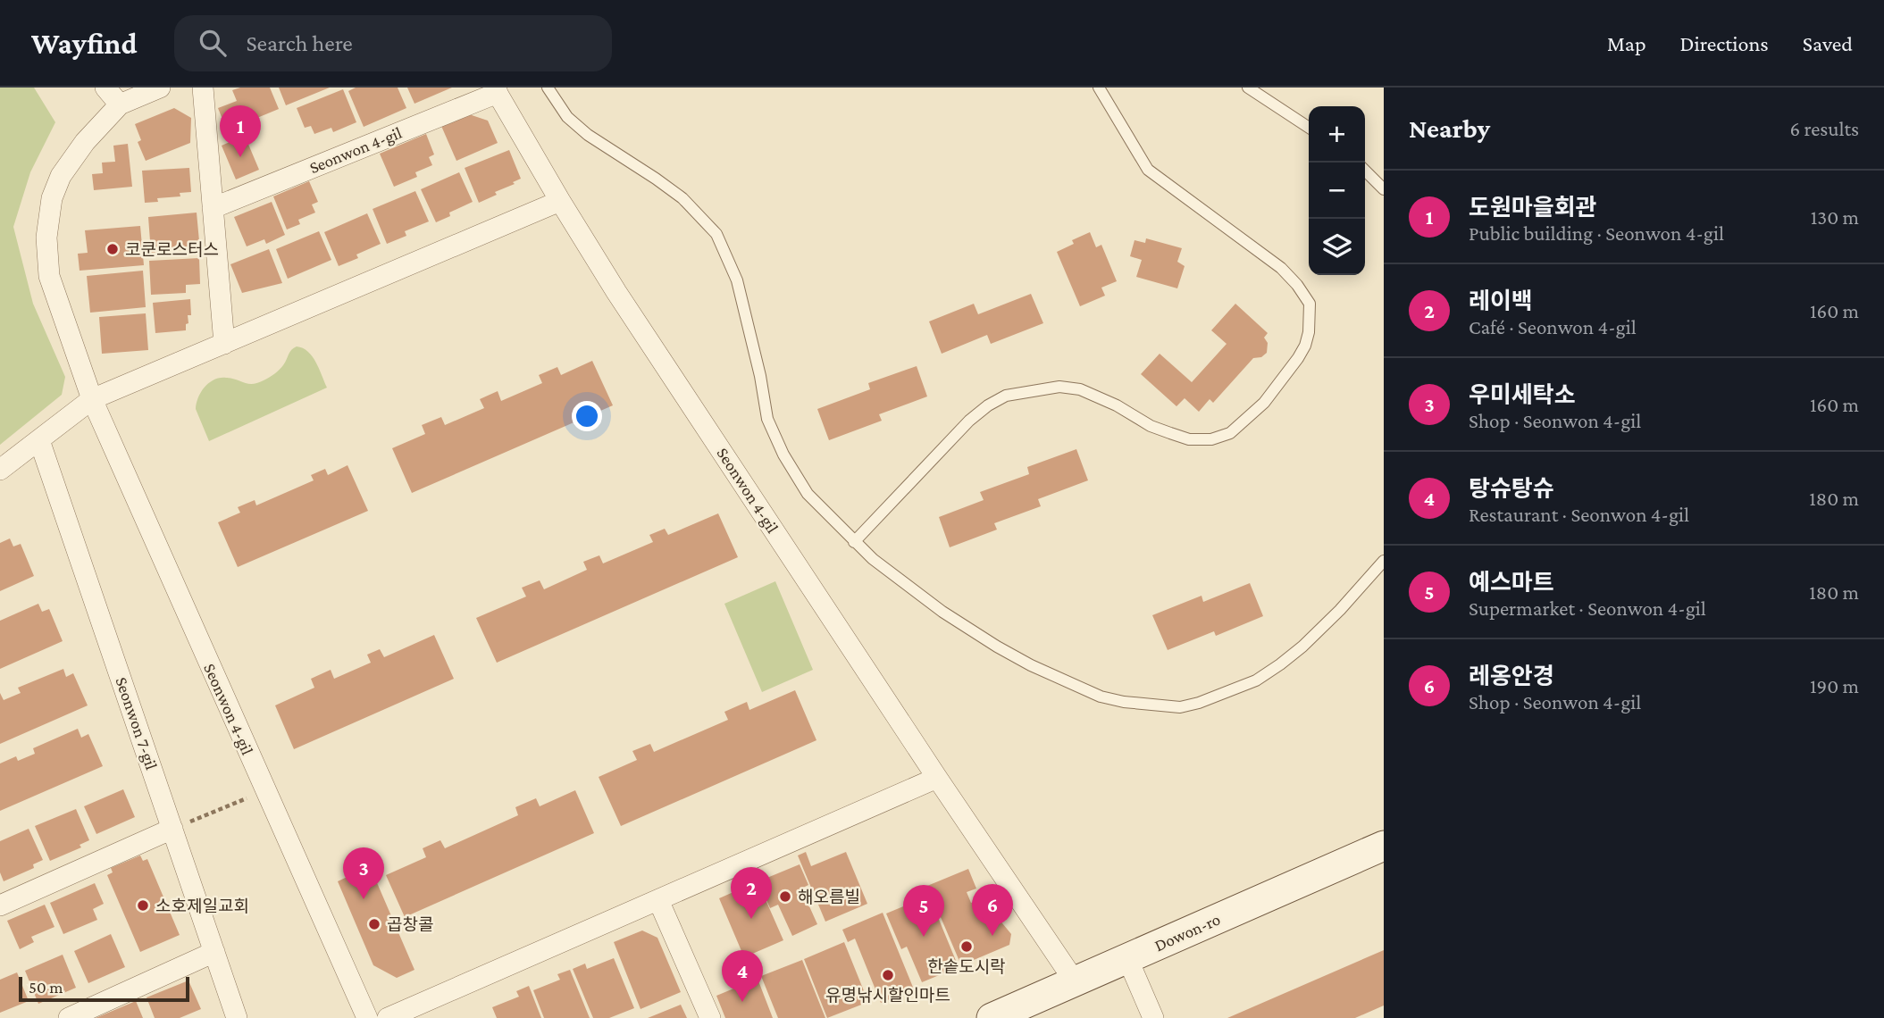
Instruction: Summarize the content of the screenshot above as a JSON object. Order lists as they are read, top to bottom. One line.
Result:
{"streets":{"street":["Seonwon 4-gil","Seonwon 7-gil","Dowon-ro"]},"crossings":[["Seonwon 4-gil","Dowon-ro"]],"places":["코쿤로스터스","해오름빌","소호제일교회","곱창콜","한솥도시락","유명낚시할인마트"],"scale_bar":"50 m","page":{"header":"Wayfind","search":"Search here","nav":["Map","Directions","Saved"],"heading":["Nearby","6 results"],"pins":["1","3","2","6","5","4"],"map_buttons":["+","−"],"list":[{"mark":"1","name":"도원마을회관","note":"Public building · Seonwon 4-gil","value":"130 m"},{"mark":"2","name":"레이백","note":"Café · Seonwon 4-gil","value":"160 m"},{"mark":"3","name":"우미세탁소","note":"Shop · Seonwon 4-gil","value":"160 m"},{"mark":"4","name":"탕슈탕슈","note":"Restaurant · Seonwon 4-gil","value":"180 m"},{"mark":"5","name":"예스마트","note":"Supermarket · Seonwon 4-gil","value":"180 m"},{"mark":"6","name":"레옹안경","note":"Shop · Seonwon 4-gil","value":"190 m"}],"scale":"50 m"}}
